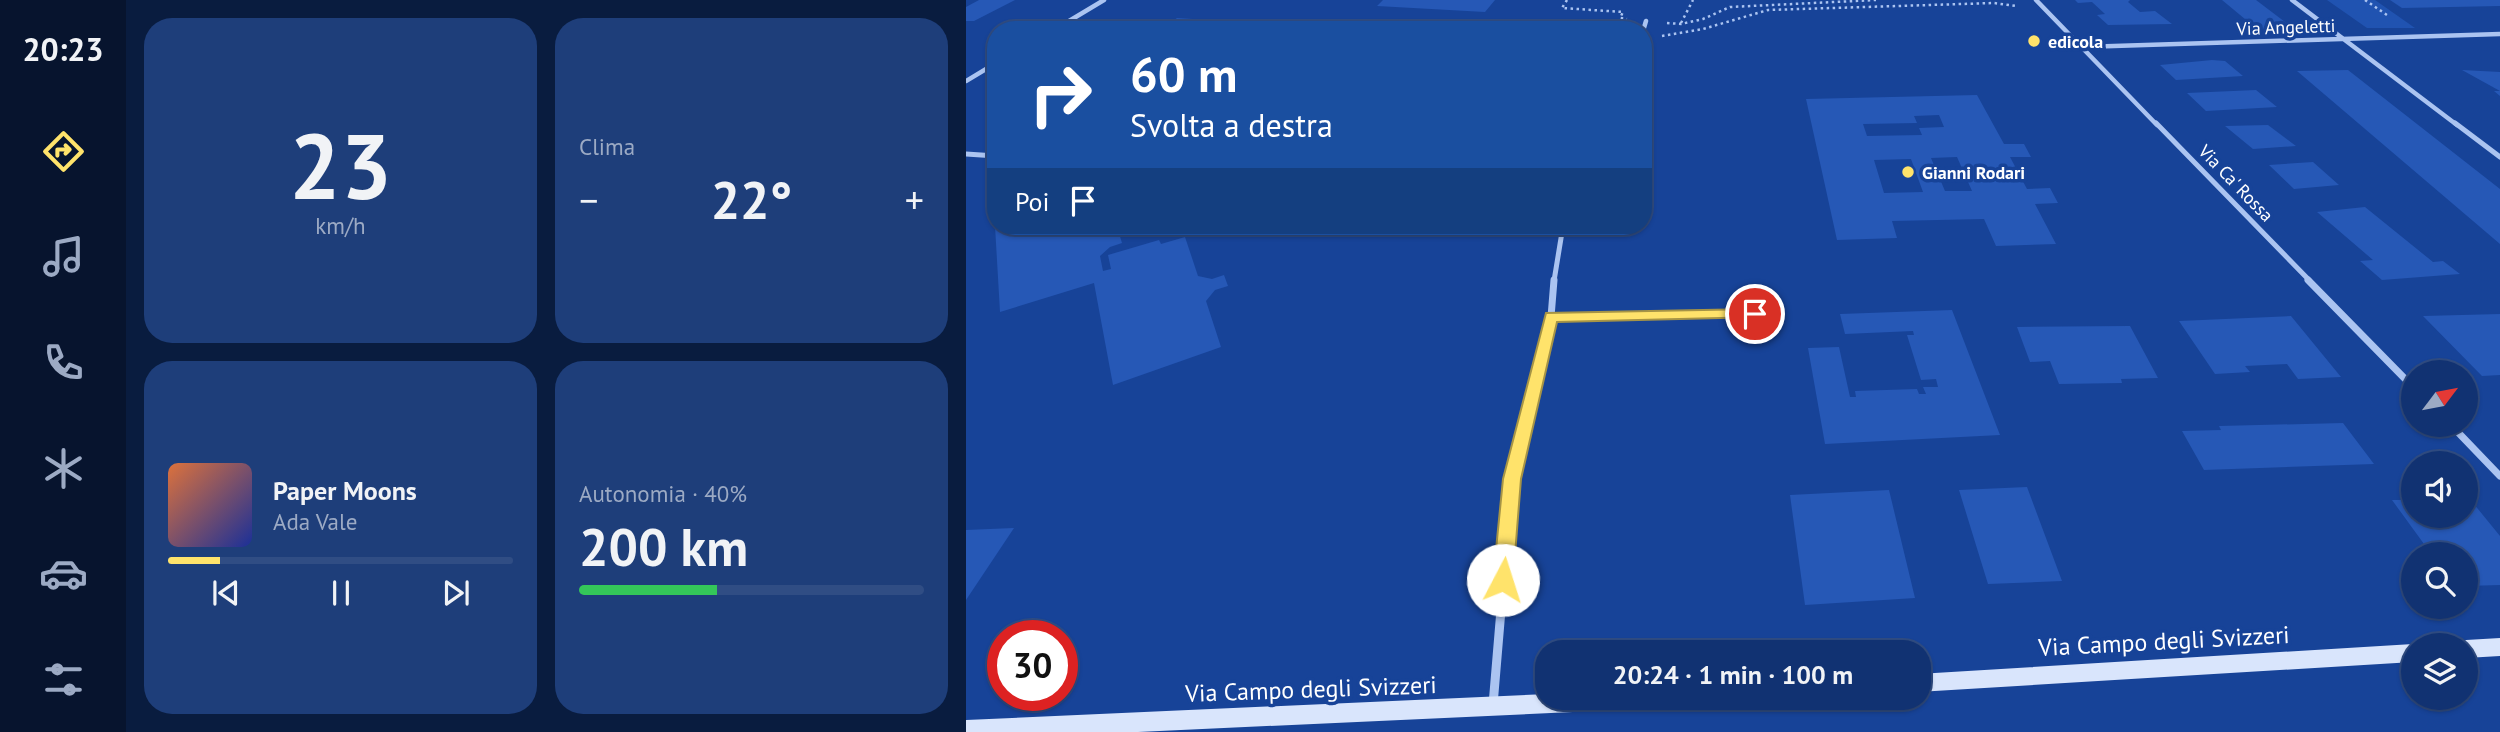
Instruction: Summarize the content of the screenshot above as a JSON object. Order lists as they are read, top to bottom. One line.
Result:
{"streets":{"main road":["Via Campo degli Svizzeri"],"street":["Via Angeletti","Via Ca' Rossa"]},"crossings":[["Via Angeletti","Via Ca' Rossa"]],"places":["edicola","Gianni Rodari"],"north":"top right","page":{"tabs":"20:23","tile":[["23","km/h"],"Clima",["Autonomia · 40%","200 km"]],"turn":["60 m","Svolta a destra"],"then":"Poi","heat":["−","22°","+"],"song":["Paper Moons","Ada Vale"],"limit":"30","trip":"20:24 · 1 min · 100 m"}}
